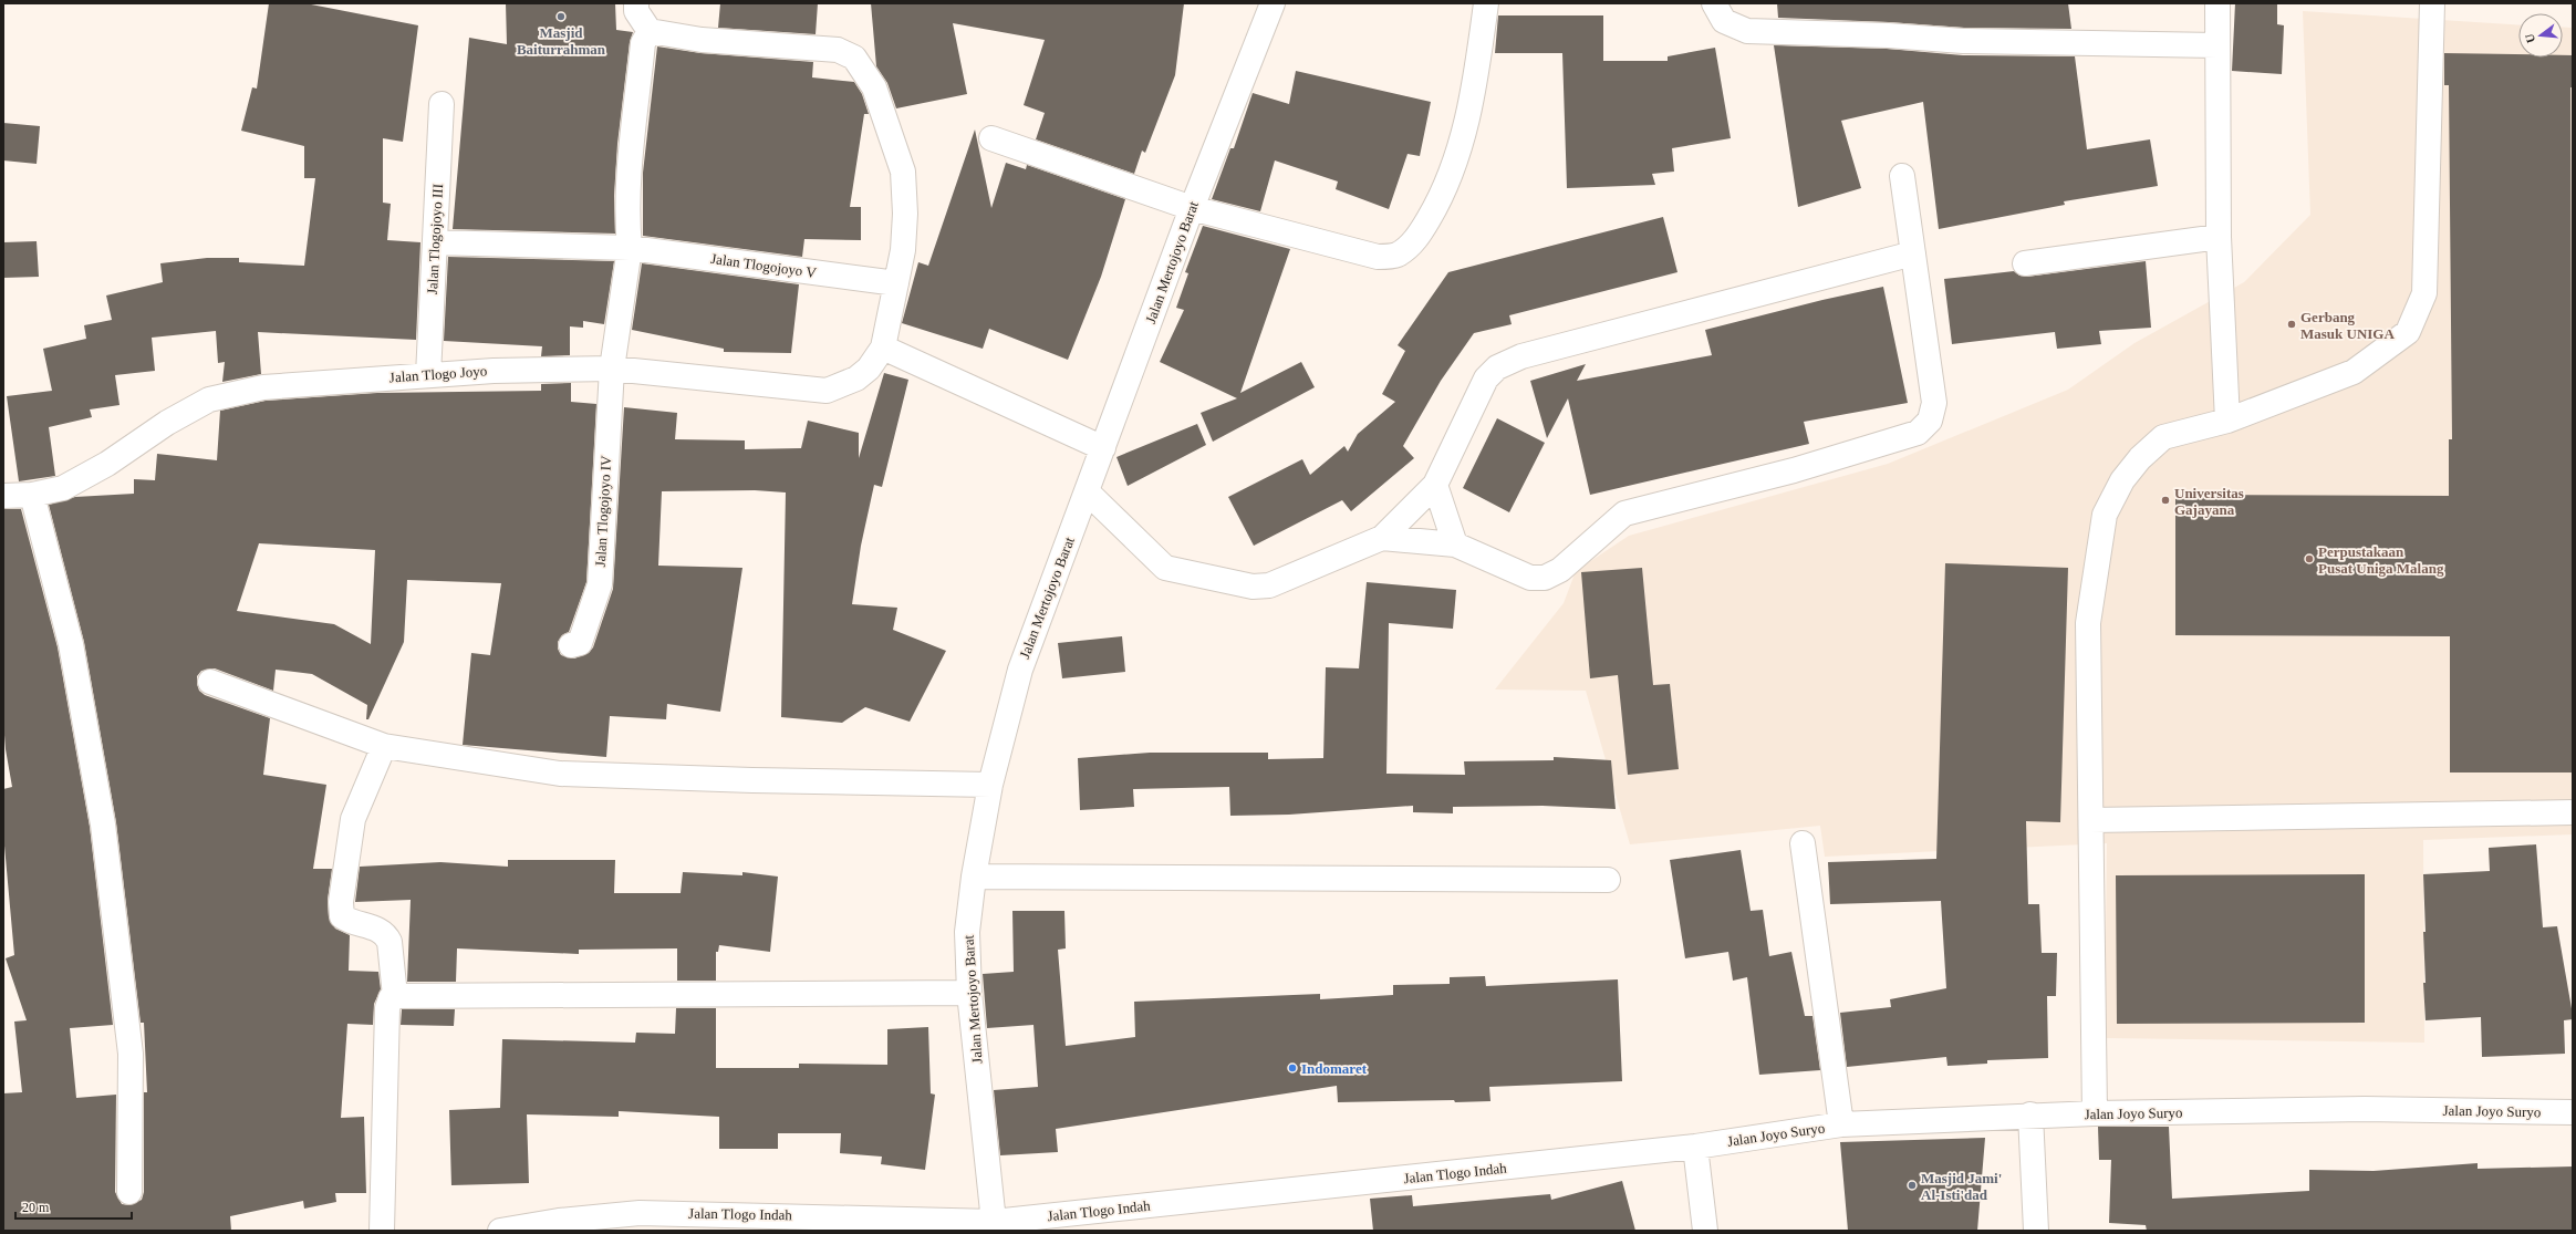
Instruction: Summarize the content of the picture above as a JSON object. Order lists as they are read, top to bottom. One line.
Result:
{"streets":{"street":["Jalan Tlogojoyo III","Jalan Mertojoyo Barat","Jalan Tlogojoyo V","Jalan Tlogo Joyo","Jalan Tlogojoyo IV","Jalan Joyo Suryo","Jalan Tlogo Indah"]},"crossings":[["Jalan Tlogojoyo III","Jalan Tlogojoyo V"],["Jalan Tlogojoyo III","Jalan Tlogo Joyo"],["Jalan Mertojoyo Barat","Jalan Tlogo Indah"],["Jalan Tlogo Joyo","Jalan Tlogojoyo IV"],["Jalan Joyo Suryo","Jalan Tlogo Indah"]],"places":["Masjid Baiturrahman","Gerbang Masuk UNIGA","Universitas Gajayana","Perpustakaan Pusat Uniga Malang","Indomaret","Masjid Jami' Al-Isti'dad"],"scale_bar":"20 m","north":"left"}
